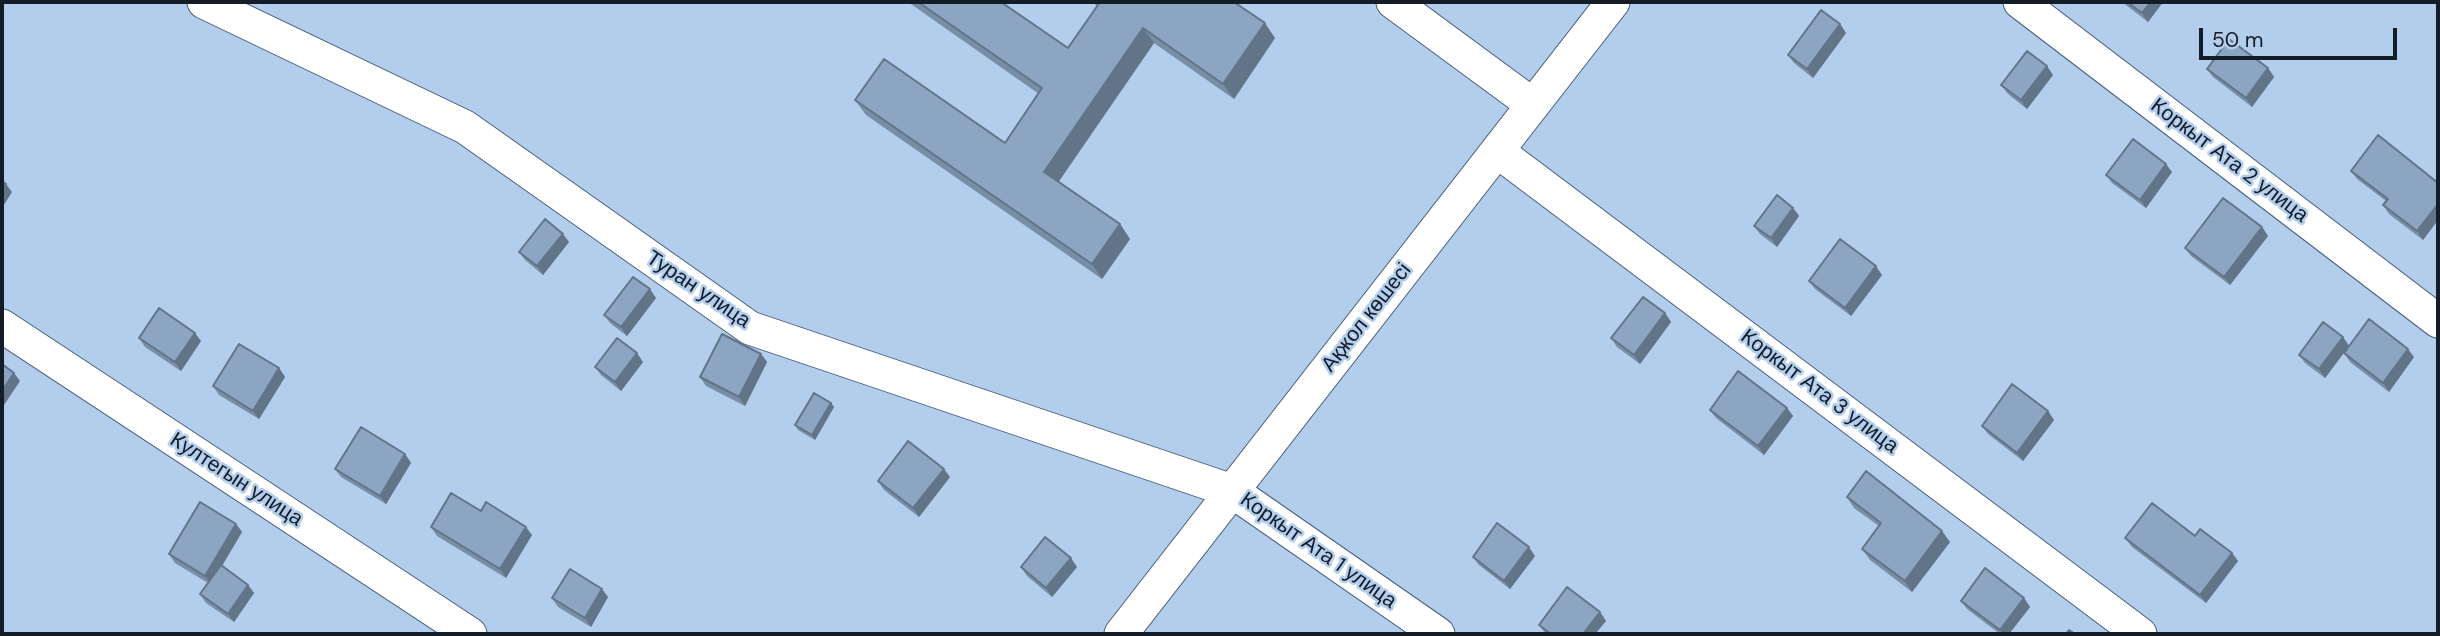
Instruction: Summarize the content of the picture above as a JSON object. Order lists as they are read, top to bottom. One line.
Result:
{"streets":{"street":["Коркыт Ата 2 улица","Туран улица","Ақжол көшесі","Коркыт Ата 3 улица","Култегын улица","Коркыт Ата 1 улица"]},"crossings":[["Туран улица","Ақжол көшесі"],["Туран улица","Коркыт Ата 1 улица"],["Ақжол көшесі","Коркыт Ата 3 улица"],["Ақжол көшесі","Коркыт Ата 1 улица"]],"scale_bar":"50 m"}
